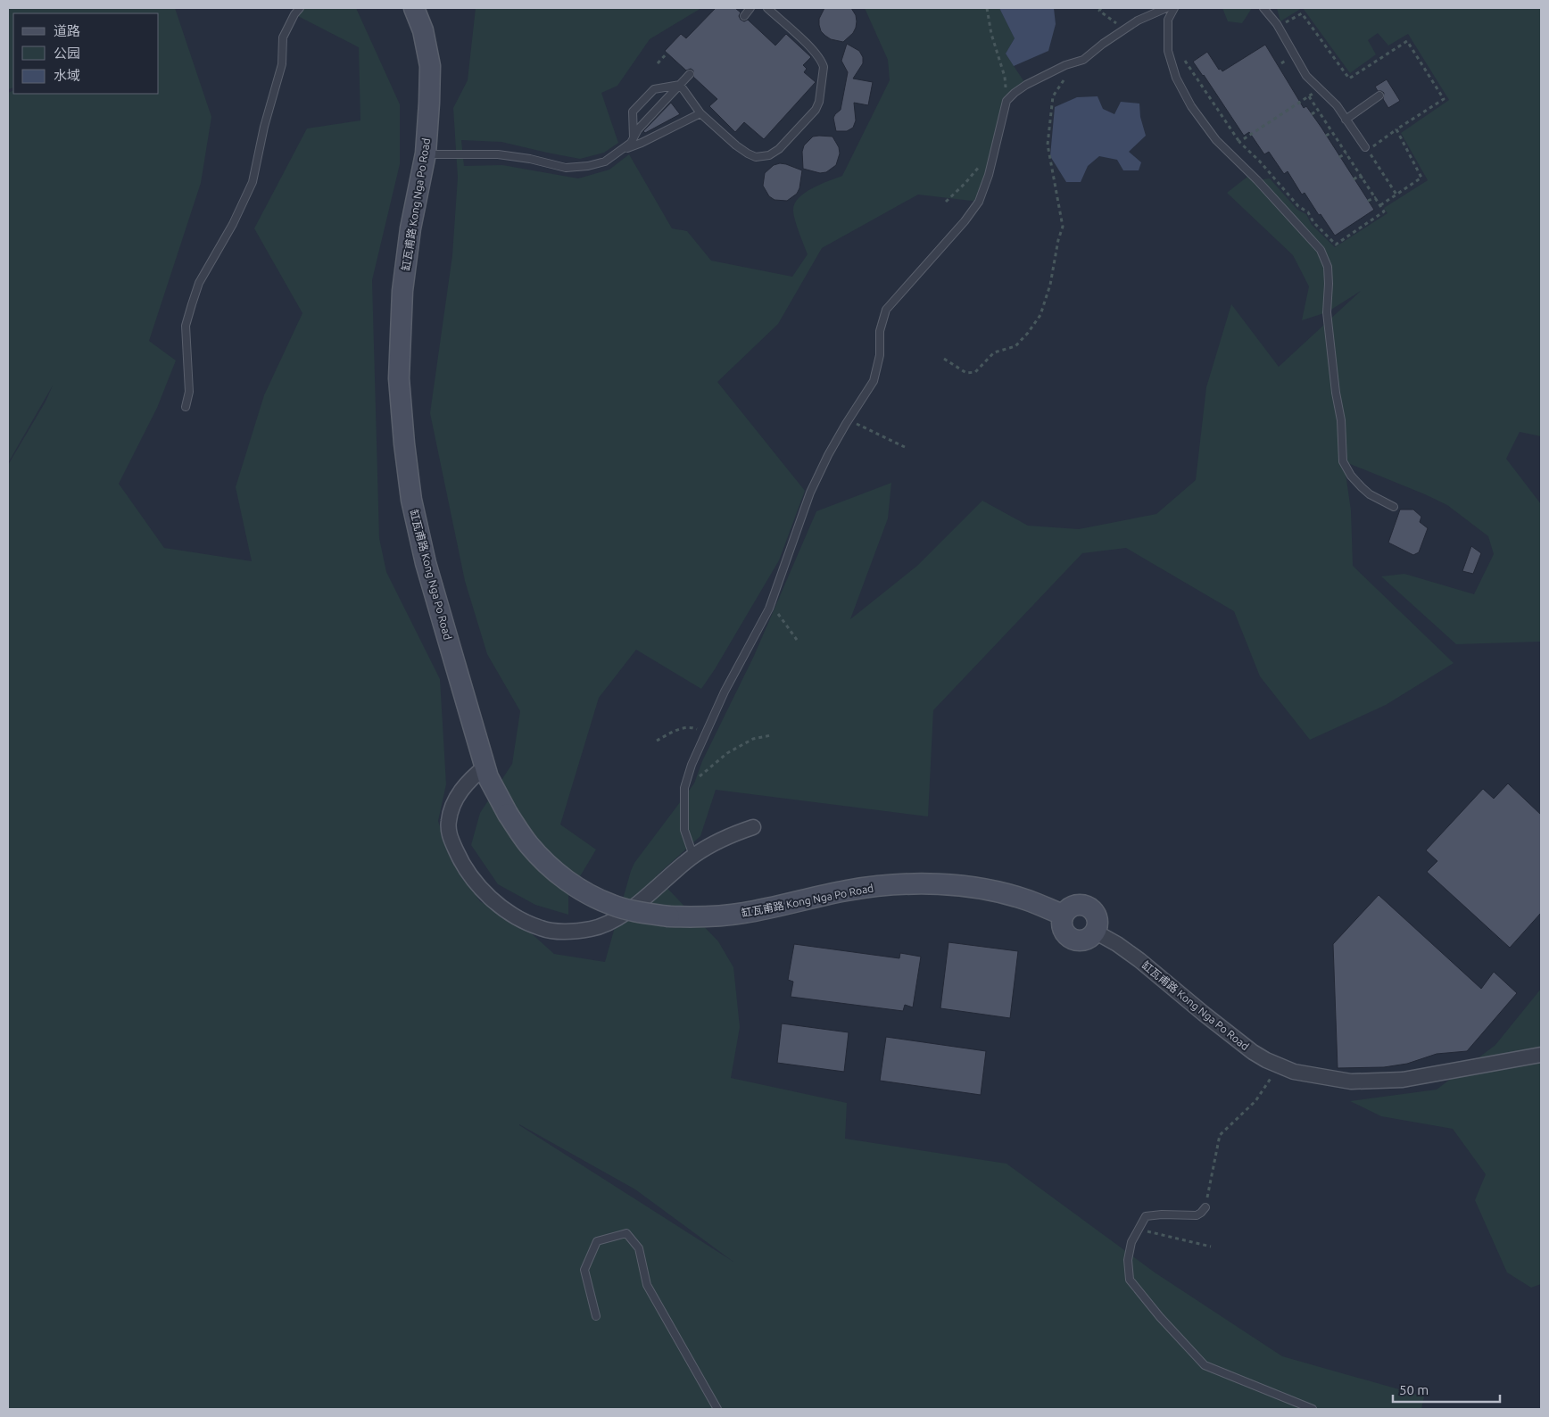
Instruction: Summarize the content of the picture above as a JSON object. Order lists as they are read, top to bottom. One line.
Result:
{"streets":{"street":["缸瓦甫路 Kong Nga Po Road"]},"legend":["道路","公园","水域"],"scale_bar":"50 m"}
